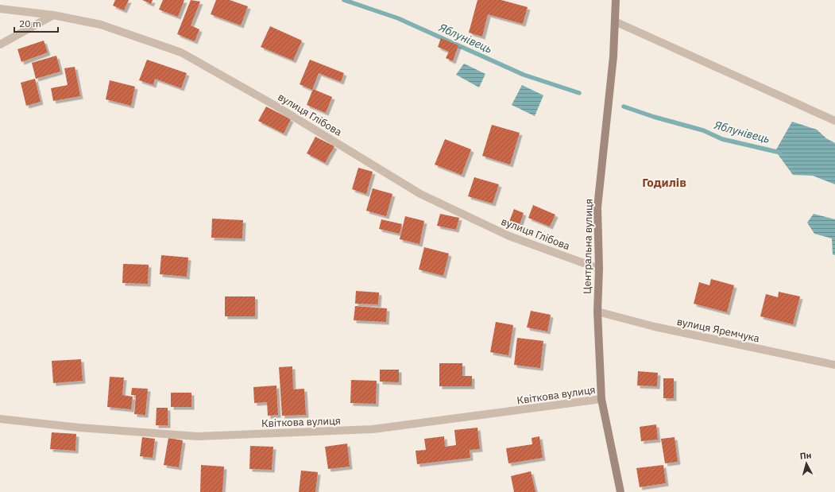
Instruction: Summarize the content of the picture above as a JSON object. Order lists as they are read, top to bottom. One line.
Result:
{"streets":{"main road":["Центральна вулиця"],"street":["вулиця Глібова","вулиця Яремчука","Квіткова вулиця"]},"crossings":[["вулиця Глібова","Центральна вулиця"],["Центральна вулиця","вулиця Яремчука"],["Центральна вулиця","Квіткова вулиця"]],"districts":["Годилів"],"water":["Яблунівець"],"scale_bar":"20 m","north":"top"}
